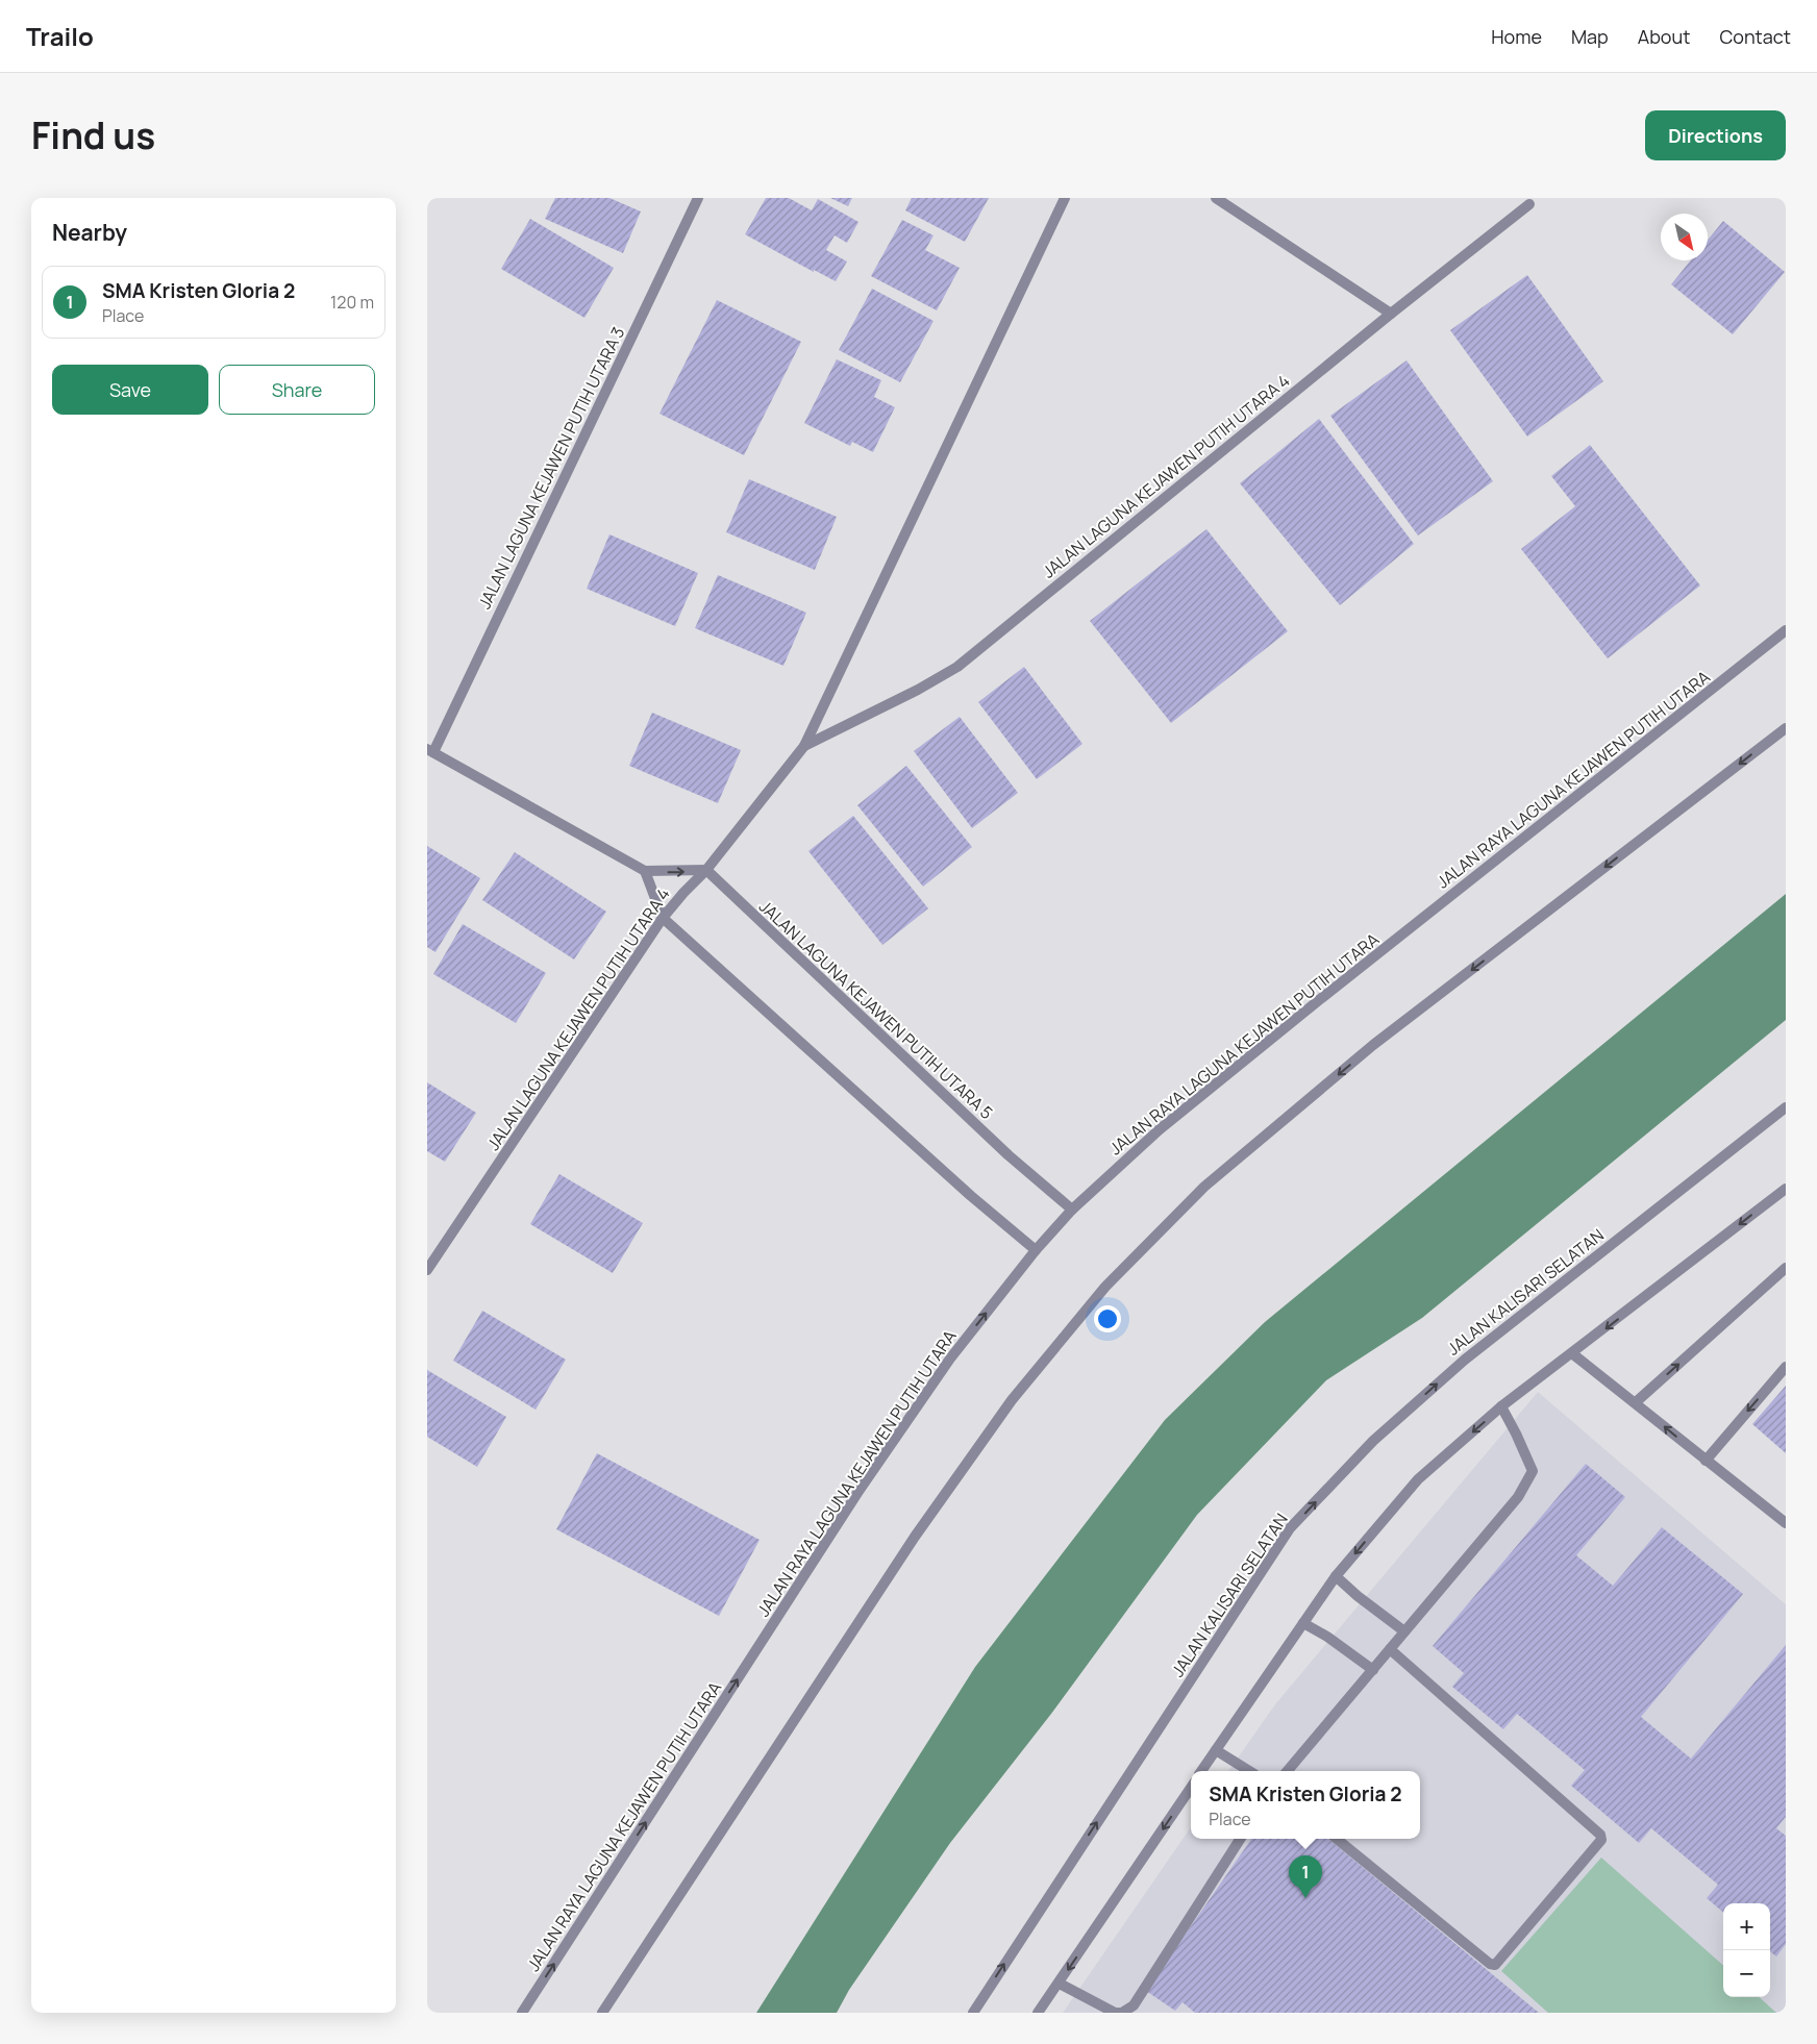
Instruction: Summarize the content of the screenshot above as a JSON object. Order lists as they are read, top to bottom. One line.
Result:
{"streets":{"street":["JALAN LAGUNA KEJAWEN PUTIH UTARA 3","JALAN LAGUNA KEJAWEN PUTIH UTARA 4","JALAN RAYA LAGUNA KEJAWEN PUTIH UTARA","JALAN LAGUNA KEJAWEN PUTIH UTARA 5","JALAN KALISARI SELATAN"]},"crossings":[["JALAN LAGUNA KEJAWEN PUTIH UTARA 4","JALAN LAGUNA KEJAWEN PUTIH UTARA 5"],["JALAN RAYA LAGUNA KEJAWEN PUTIH UTARA","JALAN LAGUNA KEJAWEN PUTIH UTARA 5"]],"north":"bottom right","page":{"header":"Trailo","nav":["Home","Map","About","Contact"],"title":"Find us","buttons":["Directions",["Save","Share"]],"heading":"Nearby","list":[{"mark":"1","name":"SMA Kristen Gloria 2","note":"Place","value":"120 m"}],"popup":["SMA Kristen Gloria 2","Place"],"pins":"1","map_buttons":["+","−"]}}
